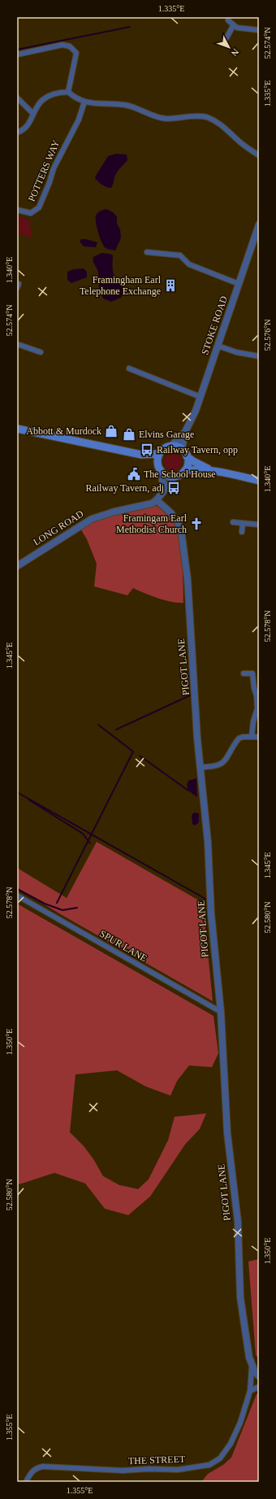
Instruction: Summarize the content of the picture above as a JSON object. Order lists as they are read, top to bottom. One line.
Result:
{"streets":{"street":["POTTERS WAY","STOKE ROAD","LONG ROAD","PIGOT LANE","SPUR LANE","THE STREET"]},"crossings":[["LONG ROAD","PIGOT LANE"],["PIGOT LANE","SPUR LANE"],["PIGOT LANE","THE STREET"]],"places":{"building":["Framingham Earl Telephone Exchange"],"shop":["Abbott & Murdock","Elvins Garage"],"bus stop":["Railway Tavern, opp","Railway Tavern, adj"],"public building":["The School House"],"church":["Framingam Earl Methodist Church"]},"north":"bottom right","coordinates":["1.335°E","52.574°N","1.340°E","52.576°N","52.578°N","1.345°E","52.580°N","1.350°E","1.355°E"]}
